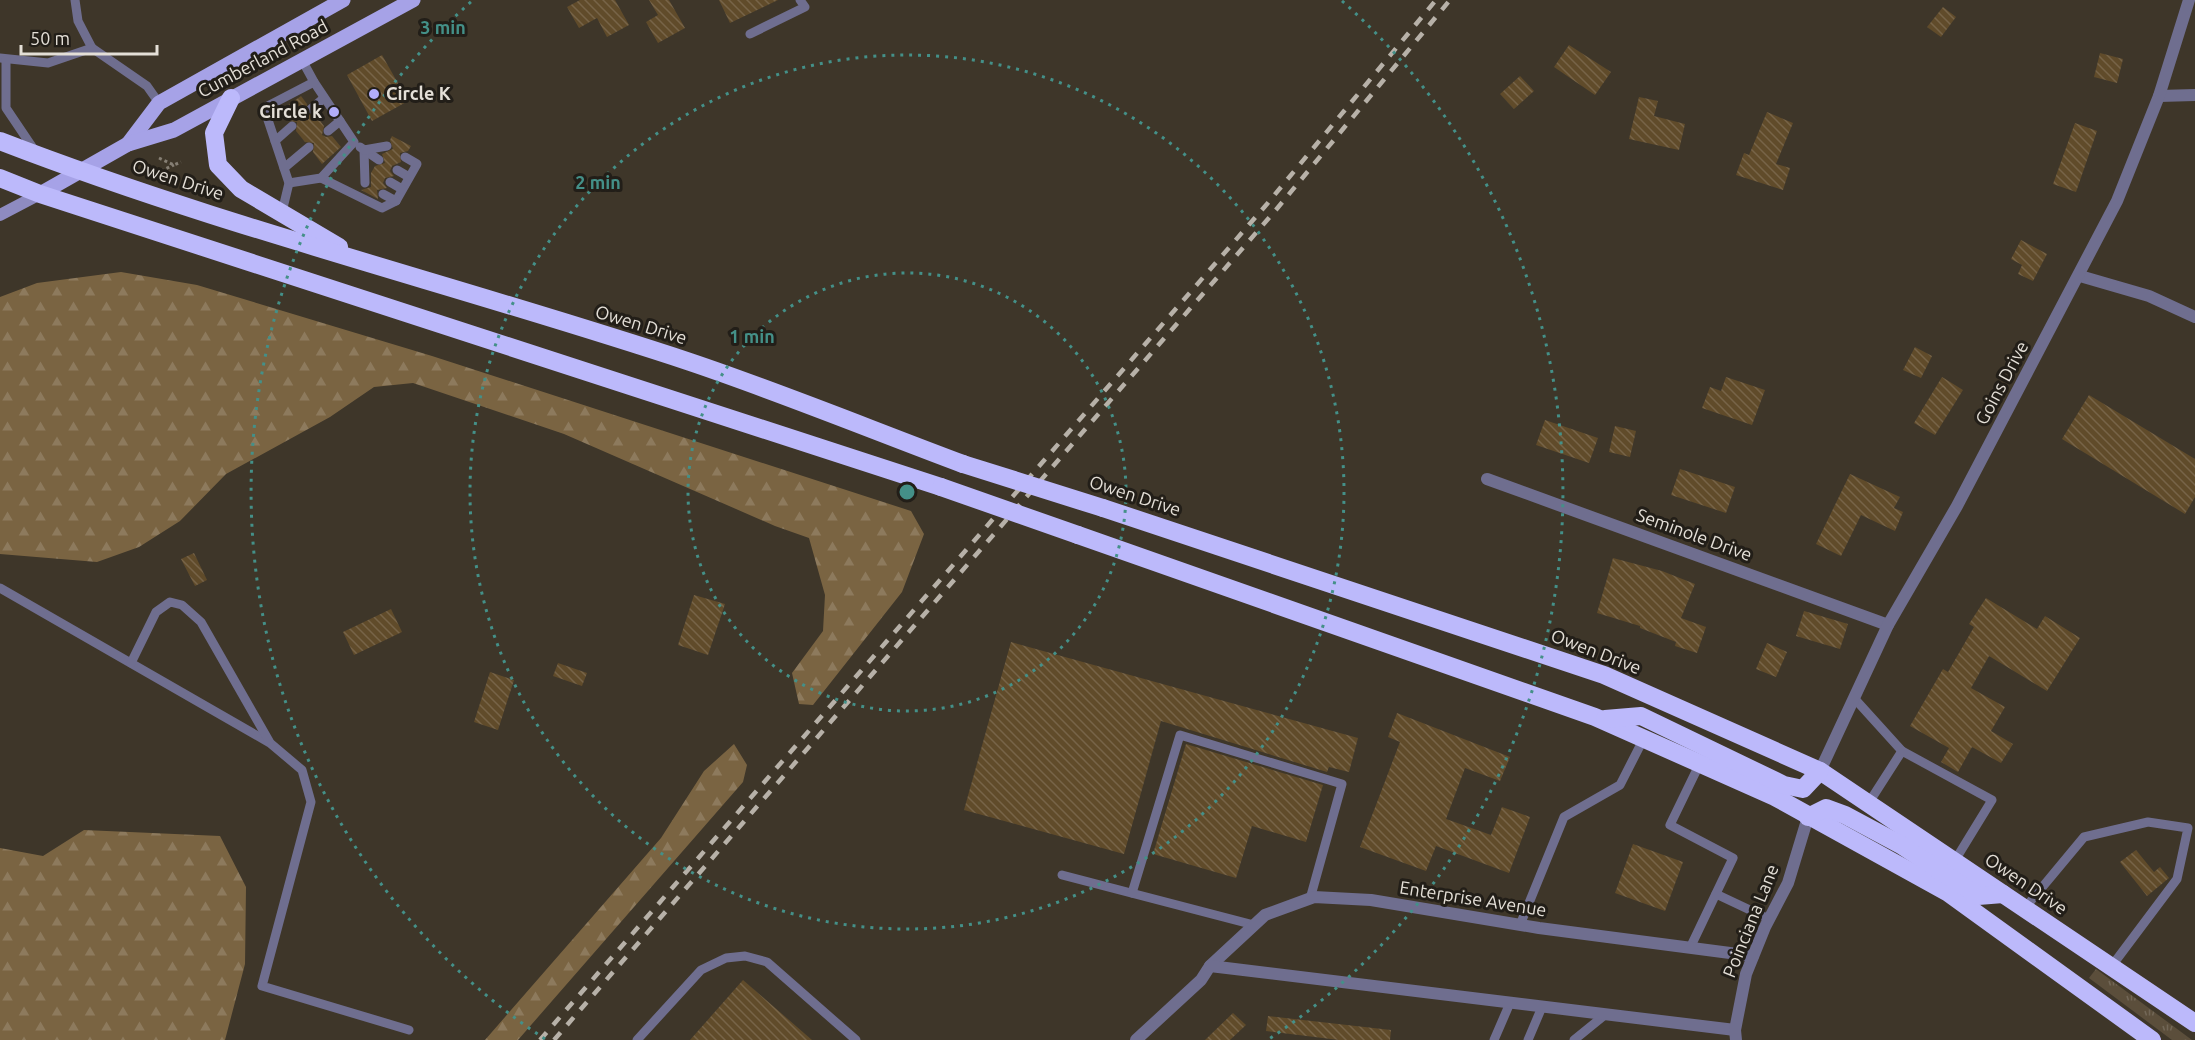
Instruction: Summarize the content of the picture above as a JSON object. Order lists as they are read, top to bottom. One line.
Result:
{"streets":{"highway":["Owen Drive"],"main road":["Cumberland Road"],"street":["Goins Drive","Seminole Drive","Enterprise Avenue","Poinciana Lane"]},"crossings":[["Cumberland Road","Owen Drive"],["Owen Drive","Goins Drive"],["Goins Drive","Seminole Drive"],["Enterprise Avenue","Poinciana Lane"]],"places":["Circle K","Circle k"],"scale_bar":"50 m","rings":["3 min","2 min","1 min"]}
